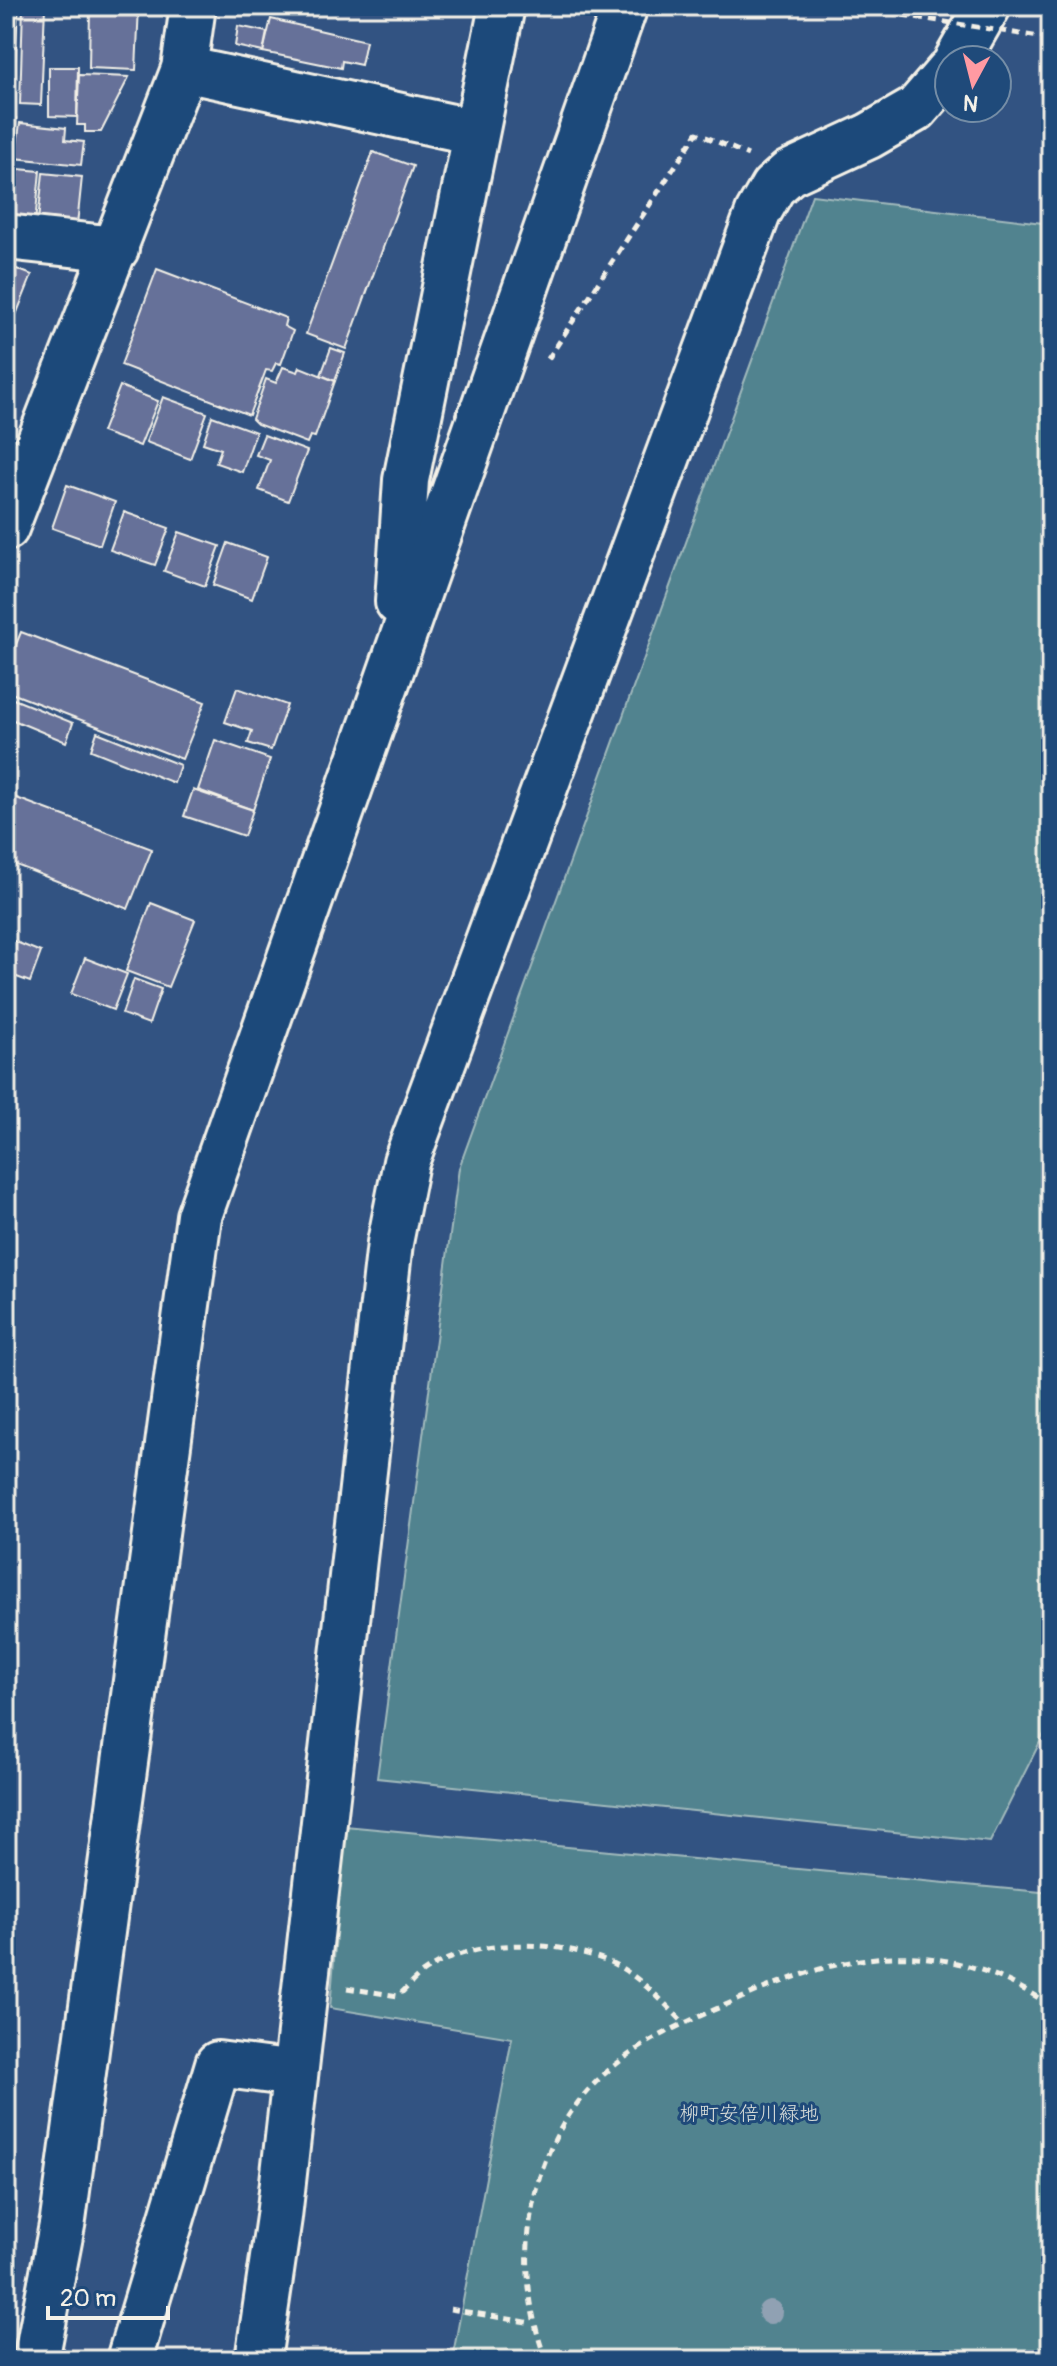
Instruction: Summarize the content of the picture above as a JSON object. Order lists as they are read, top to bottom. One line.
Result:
{"parks":["柳町安倍川緑地"],"scale_bar":"20 m","north":"bottom"}
